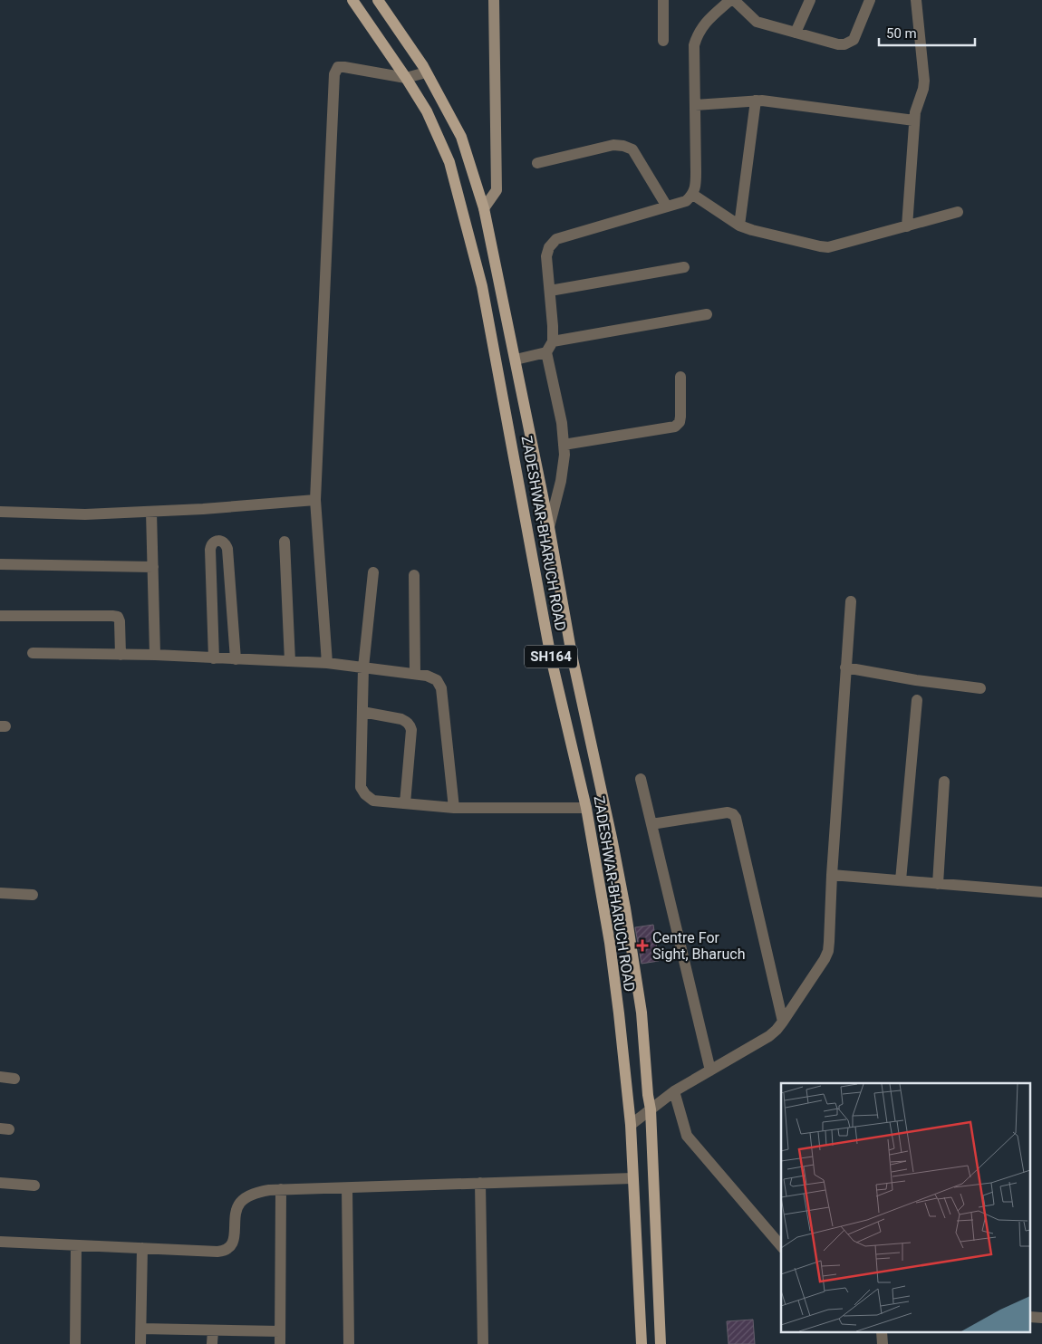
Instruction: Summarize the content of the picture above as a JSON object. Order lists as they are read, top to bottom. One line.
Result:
{"streets":{"main road":["ZADESHWAR-BHARUCH ROAD","SH164"]},"places":{"health":["Centre For Sight, Bharuch"]},"scale_bar":"50 m"}
